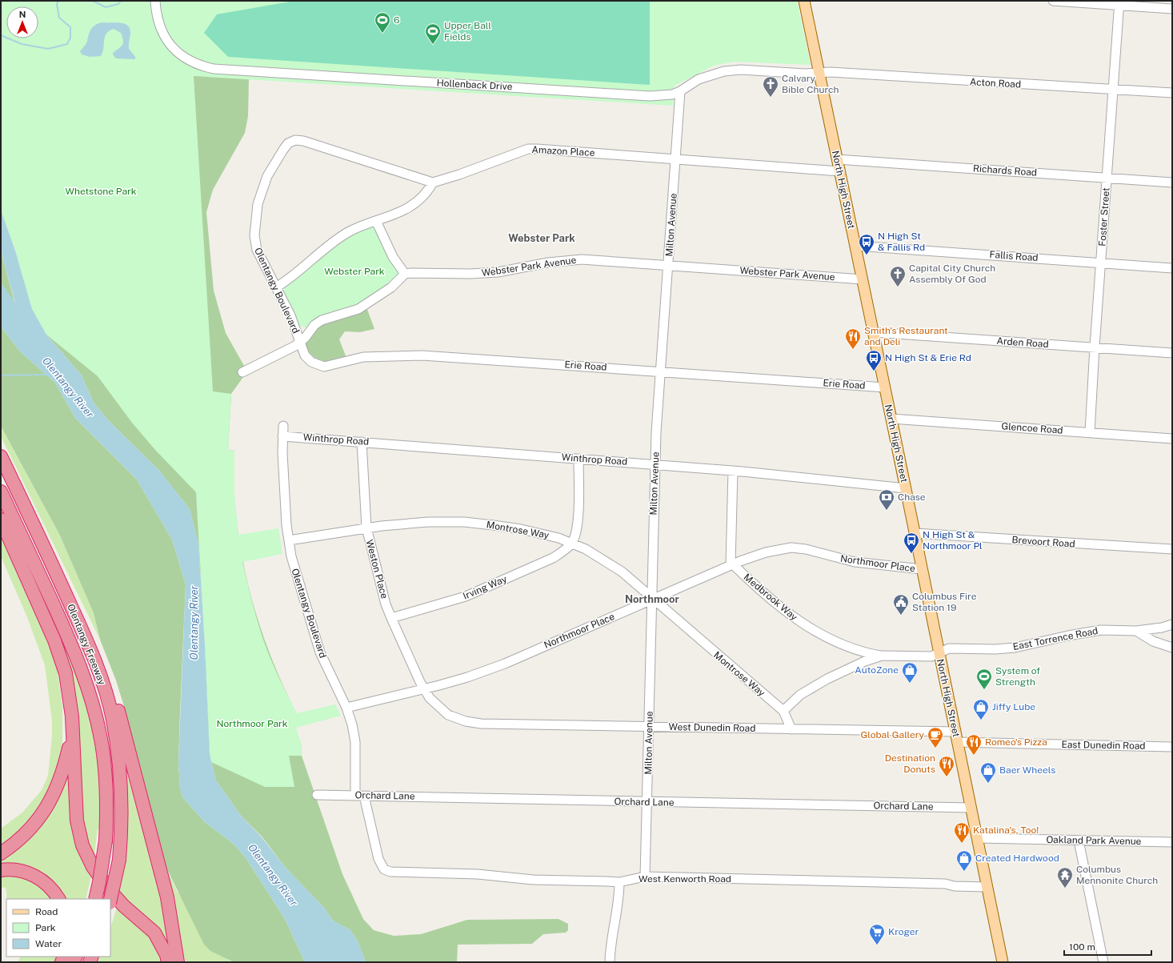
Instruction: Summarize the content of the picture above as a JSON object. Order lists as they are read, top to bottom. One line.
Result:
{"streets":{"highway":["Olentangy Freeway"],"main road":["North High Street"],"street":["Acton Road","Hollenback Drive","Amazon Place","Richards Road","Foster Street","Milton Avenue","Fallis Road","Webster Park Avenue","Olentangy Boulevard","Arden Road","Erie Road","Glencoe Road","Winthrop Road","Montrose Way","Brevoort Road","Northmoor Place","Weston Place","Irving Way","Medbrook Way","East Torrence Road","West Dunedin Road","East Dunedin Road","Orchard Lane","Oakland Park Avenue","West Kenworth Road"]},"crossings":[["Acton Road","Hollenback Drive"],["Acton Road","North High Street"],["Acton Road","Foster Street"],["Hollenback Drive","North High Street"],["Hollenback Drive","Milton Avenue"],["Amazon Place","North High Street"],["Amazon Place","Milton Avenue"],["Amazon Place","Olentangy Boulevard"],["Richards Road","North High Street"],["Richards Road","Foster Street"],["North High Street","Fallis Road"],["North High Street","Webster Park Avenue"],["North High Street","Arden Road"],["North High Street","Erie Road"],["North High Street","Glencoe Road"],["North High Street","Winthrop Road"],["North High Street","Brevoort Road"],["North High Street","Northmoor Place"],["North High Street","East Torrence Road"],["North High Street","West Dunedin Road"],["North High Street","East Dunedin Road"],["North High Street","Orchard Lane"],["North High Street","Oakland Park Avenue"],["North High Street","West Kenworth Road"],["Foster Street","Fallis Road"],["Foster Street","Arden Road"],["Foster Street","Glencoe Road"],["Milton Avenue","Webster Park Avenue"],["Milton Avenue","Erie Road"],["Milton Avenue","Winthrop Road"],["Milton Avenue","Montrose Way"],["Milton Avenue","Northmoor Place"],["Milton Avenue","West Dunedin Road"],["Milton Avenue","Orchard Lane"],["Milton Avenue","West Kenworth Road"],["Olentangy Boulevard","Erie Road"],["Olentangy Boulevard","Winthrop Road"],["Olentangy Boulevard","Montrose Way"],["Olentangy Boulevard","Northmoor Place"],["Olentangy Boulevard","Orchard Lane"],["Olentangy Boulevard","West Kenworth Road"],["Winthrop Road","Weston Place"],["Montrose Way","Northmoor Place"],["Montrose Way","Weston Place"],["Montrose Way","Irving Way"],["Montrose Way","West Dunedin Road"],["Northmoor Place","Weston Place"],["Northmoor Place","Medbrook Way"],["Northmoor Place","West Dunedin Road"],["Weston Place","Irving Way"],["Weston Place","West Dunedin Road"],["Medbrook Way","East Torrence Road"],["West Dunedin Road","East Dunedin Road"]],"districts":["Webster Park","Northmoor"],"water":["Olentangy River"],"parks":["Whetstone Park","Webster Park","Northmoor Park"],"places":{"sports":["6","Upper Ball Fields","System of Strength"],"church":["Calvary Bible Church","Capital City Church Assembly Of God"],"bus stop":["N High St & Fallis Rd","N High St & Erie Rd","N High St & Northmoor Pl"],"restaurant":["Smith's Restaurant and Deli","Romeo's Pizza","Destination Donuts","Katalina’s, Too!"],"bank":["Chase"],"public building":["Columbus Fire Station 19"],"shop":["AutoZone","Jiffy Lube","Baer Wheels","Created Hardwood"],"cafe":["Global Gallery"],"temple":["Columbus Mennonite Church"],"supermarket":["Kroger"]},"legend":["Road","Park","Water"],"scale_bar":"100 m","north":"top"}
